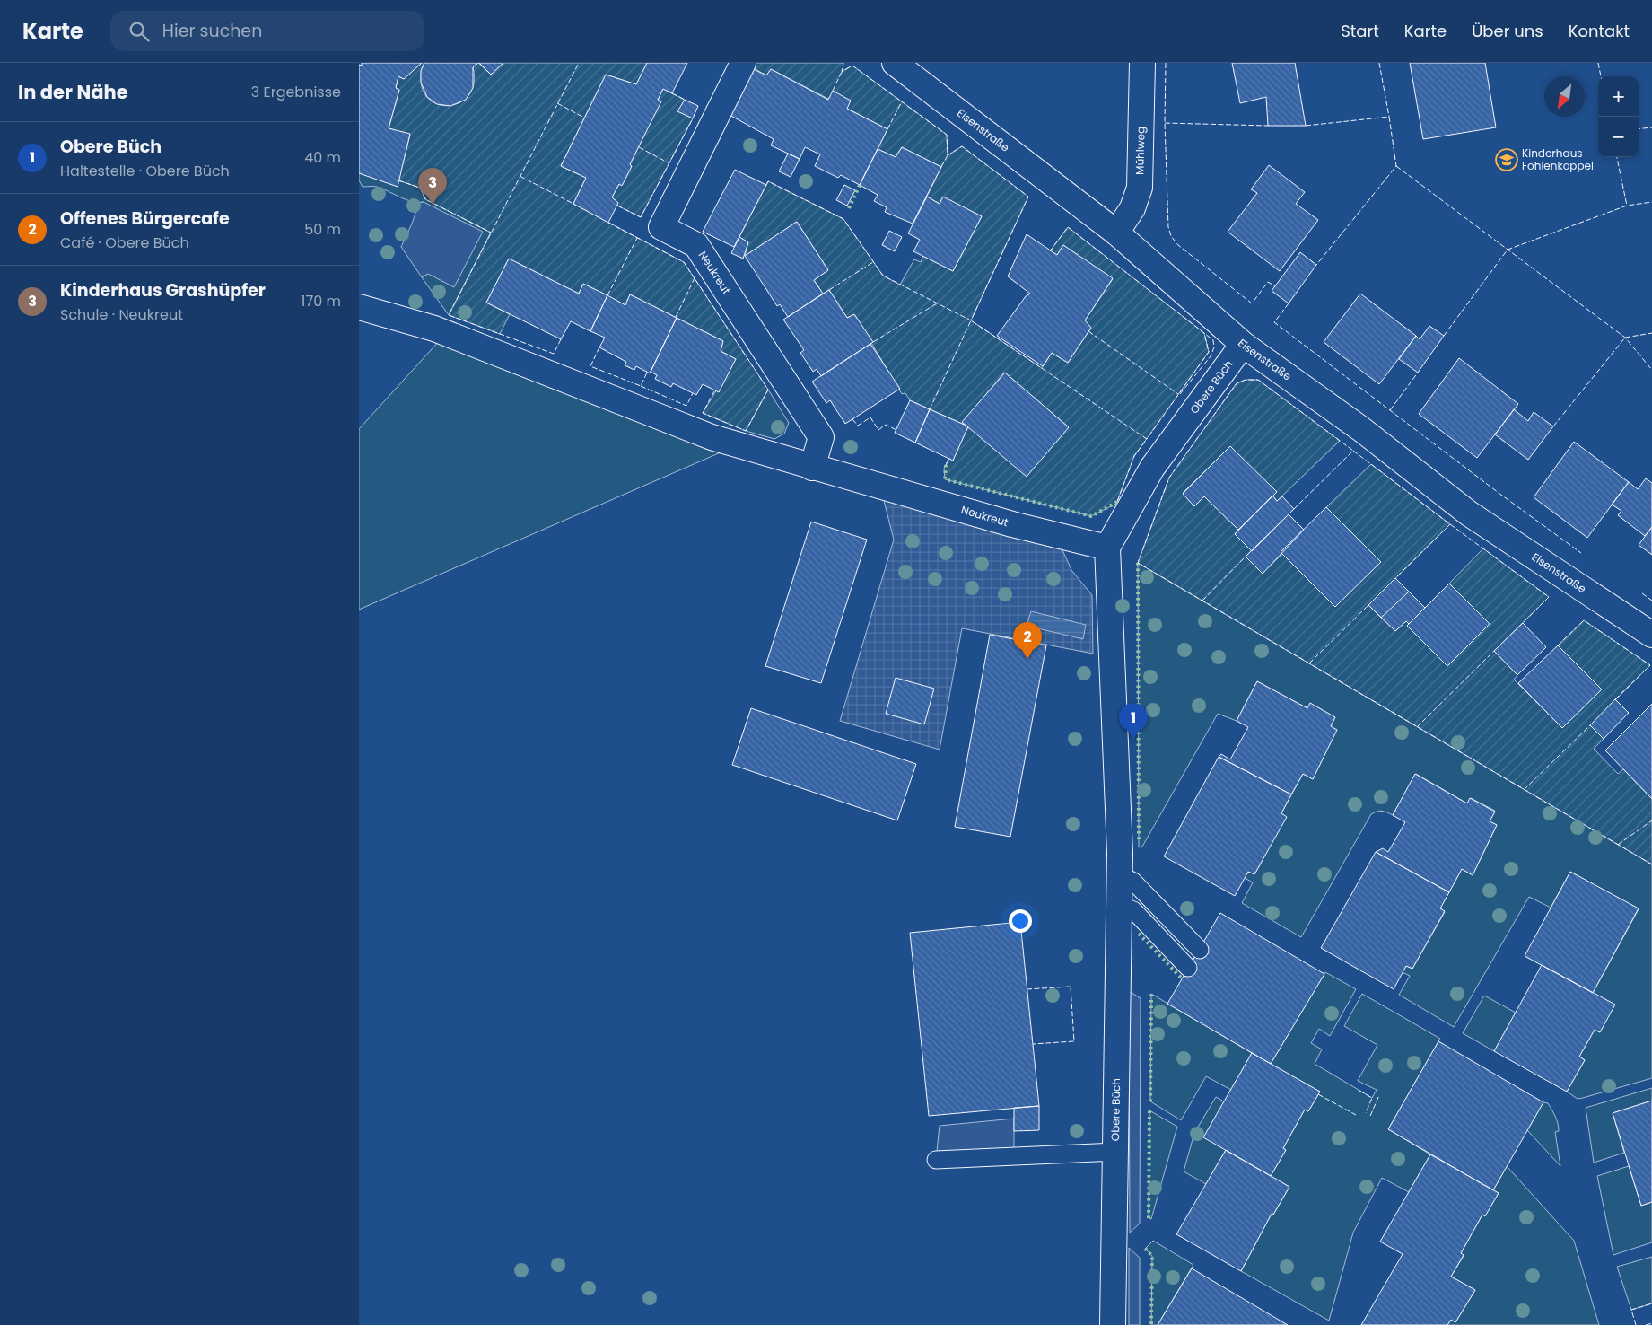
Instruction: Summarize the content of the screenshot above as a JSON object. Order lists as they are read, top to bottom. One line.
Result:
{"streets":{"street":["Eisenstraße","Mühlweg","Neukreut","Obere Büch"]},"crossings":[["Eisenstraße","Mühlweg"],["Eisenstraße","Obere Büch"],["Neukreut","Obere Büch"]],"places":{"school or university":["Kinderhaus Fohlenkoppel"]},"north":"bottom left","page":{"header":"Karte","search":"Hier suchen","nav":["Start","Karte","Über uns","Kontakt"],"heading":["In der Nähe","3 Ergebnisse"],"map_buttons":["+","−"],"list":[{"mark":"1","name":"Obere Büch","note":"Haltestelle · Obere Büch","value":"40 m"},{"mark":"2","name":"Offenes Bürgercafe","note":"Café · Obere Büch","value":"50 m"},{"mark":"3","name":"Kinderhaus Grashüpfer","note":"Schule · Neukreut","value":"170 m"}],"pins":["3","2","1"]}}
